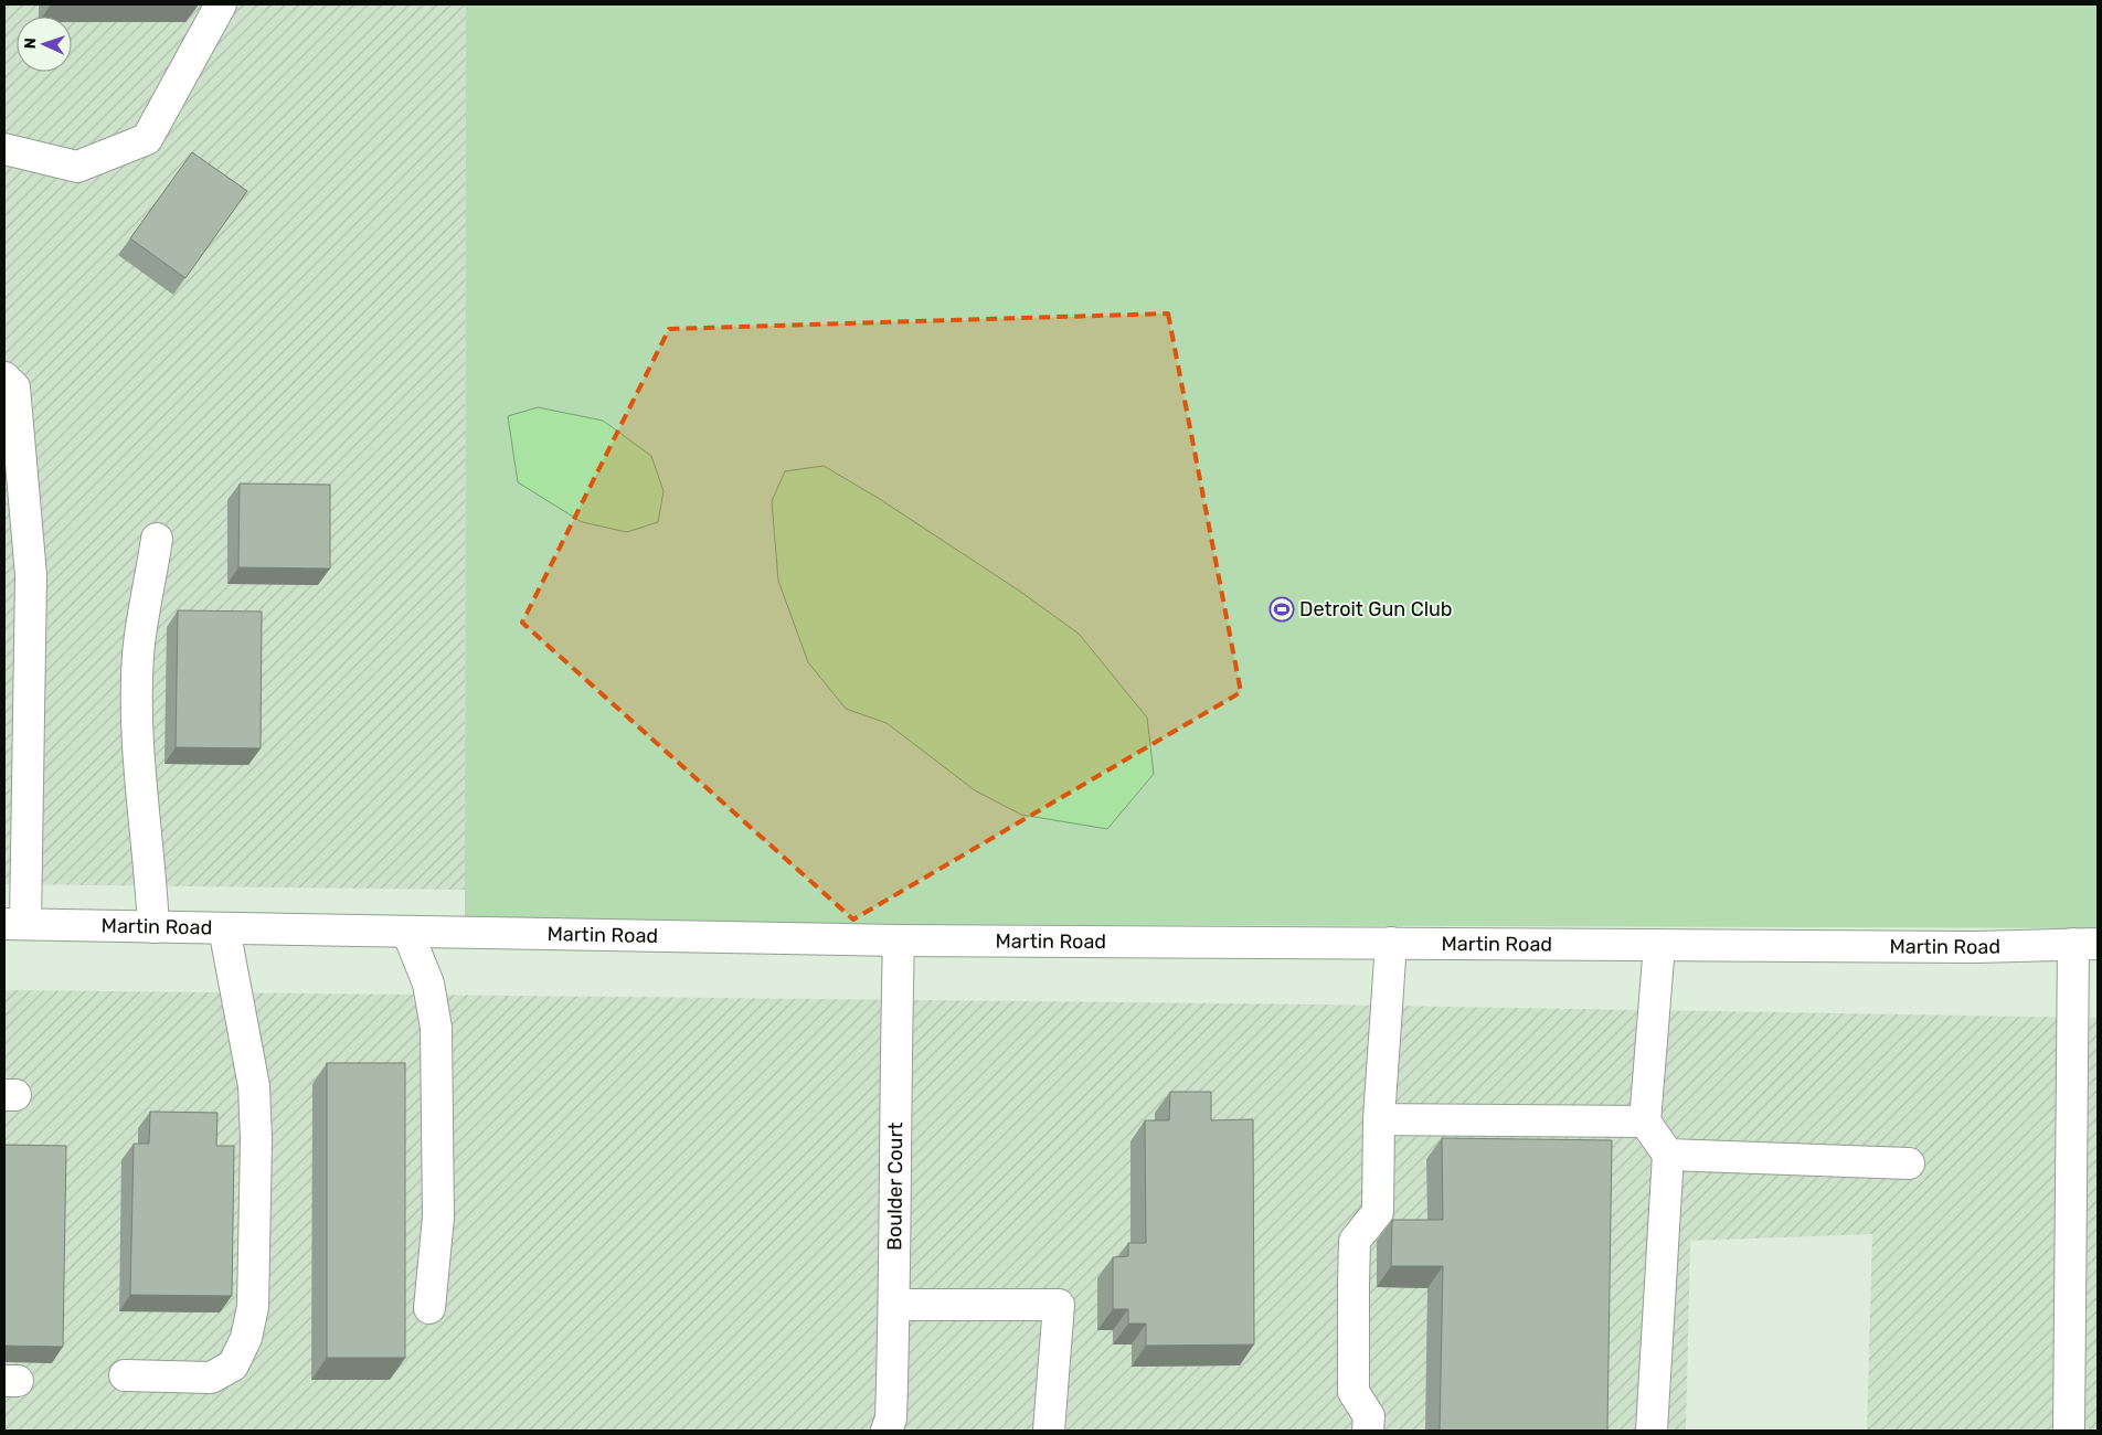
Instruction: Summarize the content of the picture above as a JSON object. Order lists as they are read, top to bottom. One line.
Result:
{"streets":{"main road":["Martin Road","Boulder Court"]},"crossings":[["Martin Road","Boulder Court"]],"places":{"sports":["Detroit Gun Club"]},"north":"left"}
